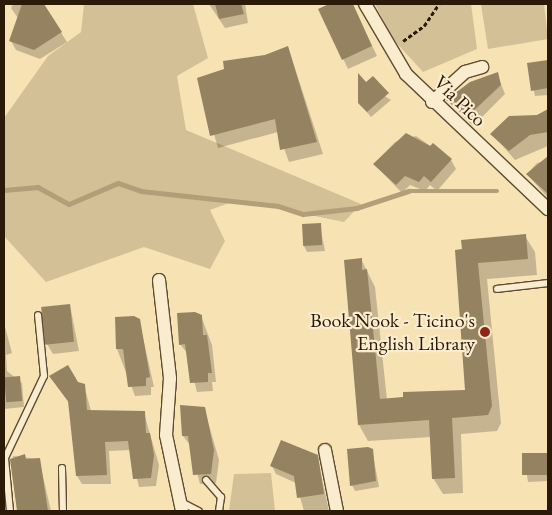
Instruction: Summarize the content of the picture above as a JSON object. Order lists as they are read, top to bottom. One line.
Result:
{"streets":{"street":["Via Pico"]},"places":["Book Nook - Ticino's English Library"]}
